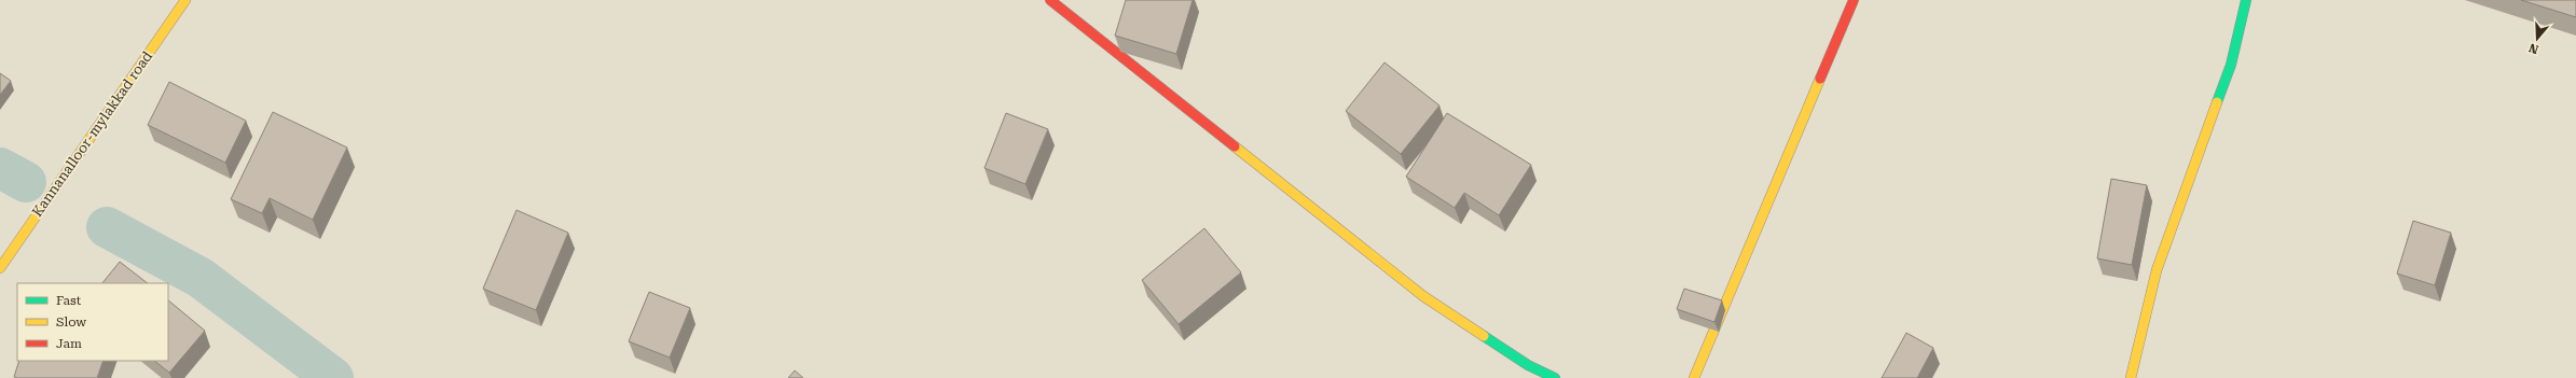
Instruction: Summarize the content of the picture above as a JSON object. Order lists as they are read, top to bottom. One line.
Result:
{"streets":{"street":["Kannanalloor-mylakkad road"]},"legend":["Fast","Slow","Jam"],"north":"bottom"}
